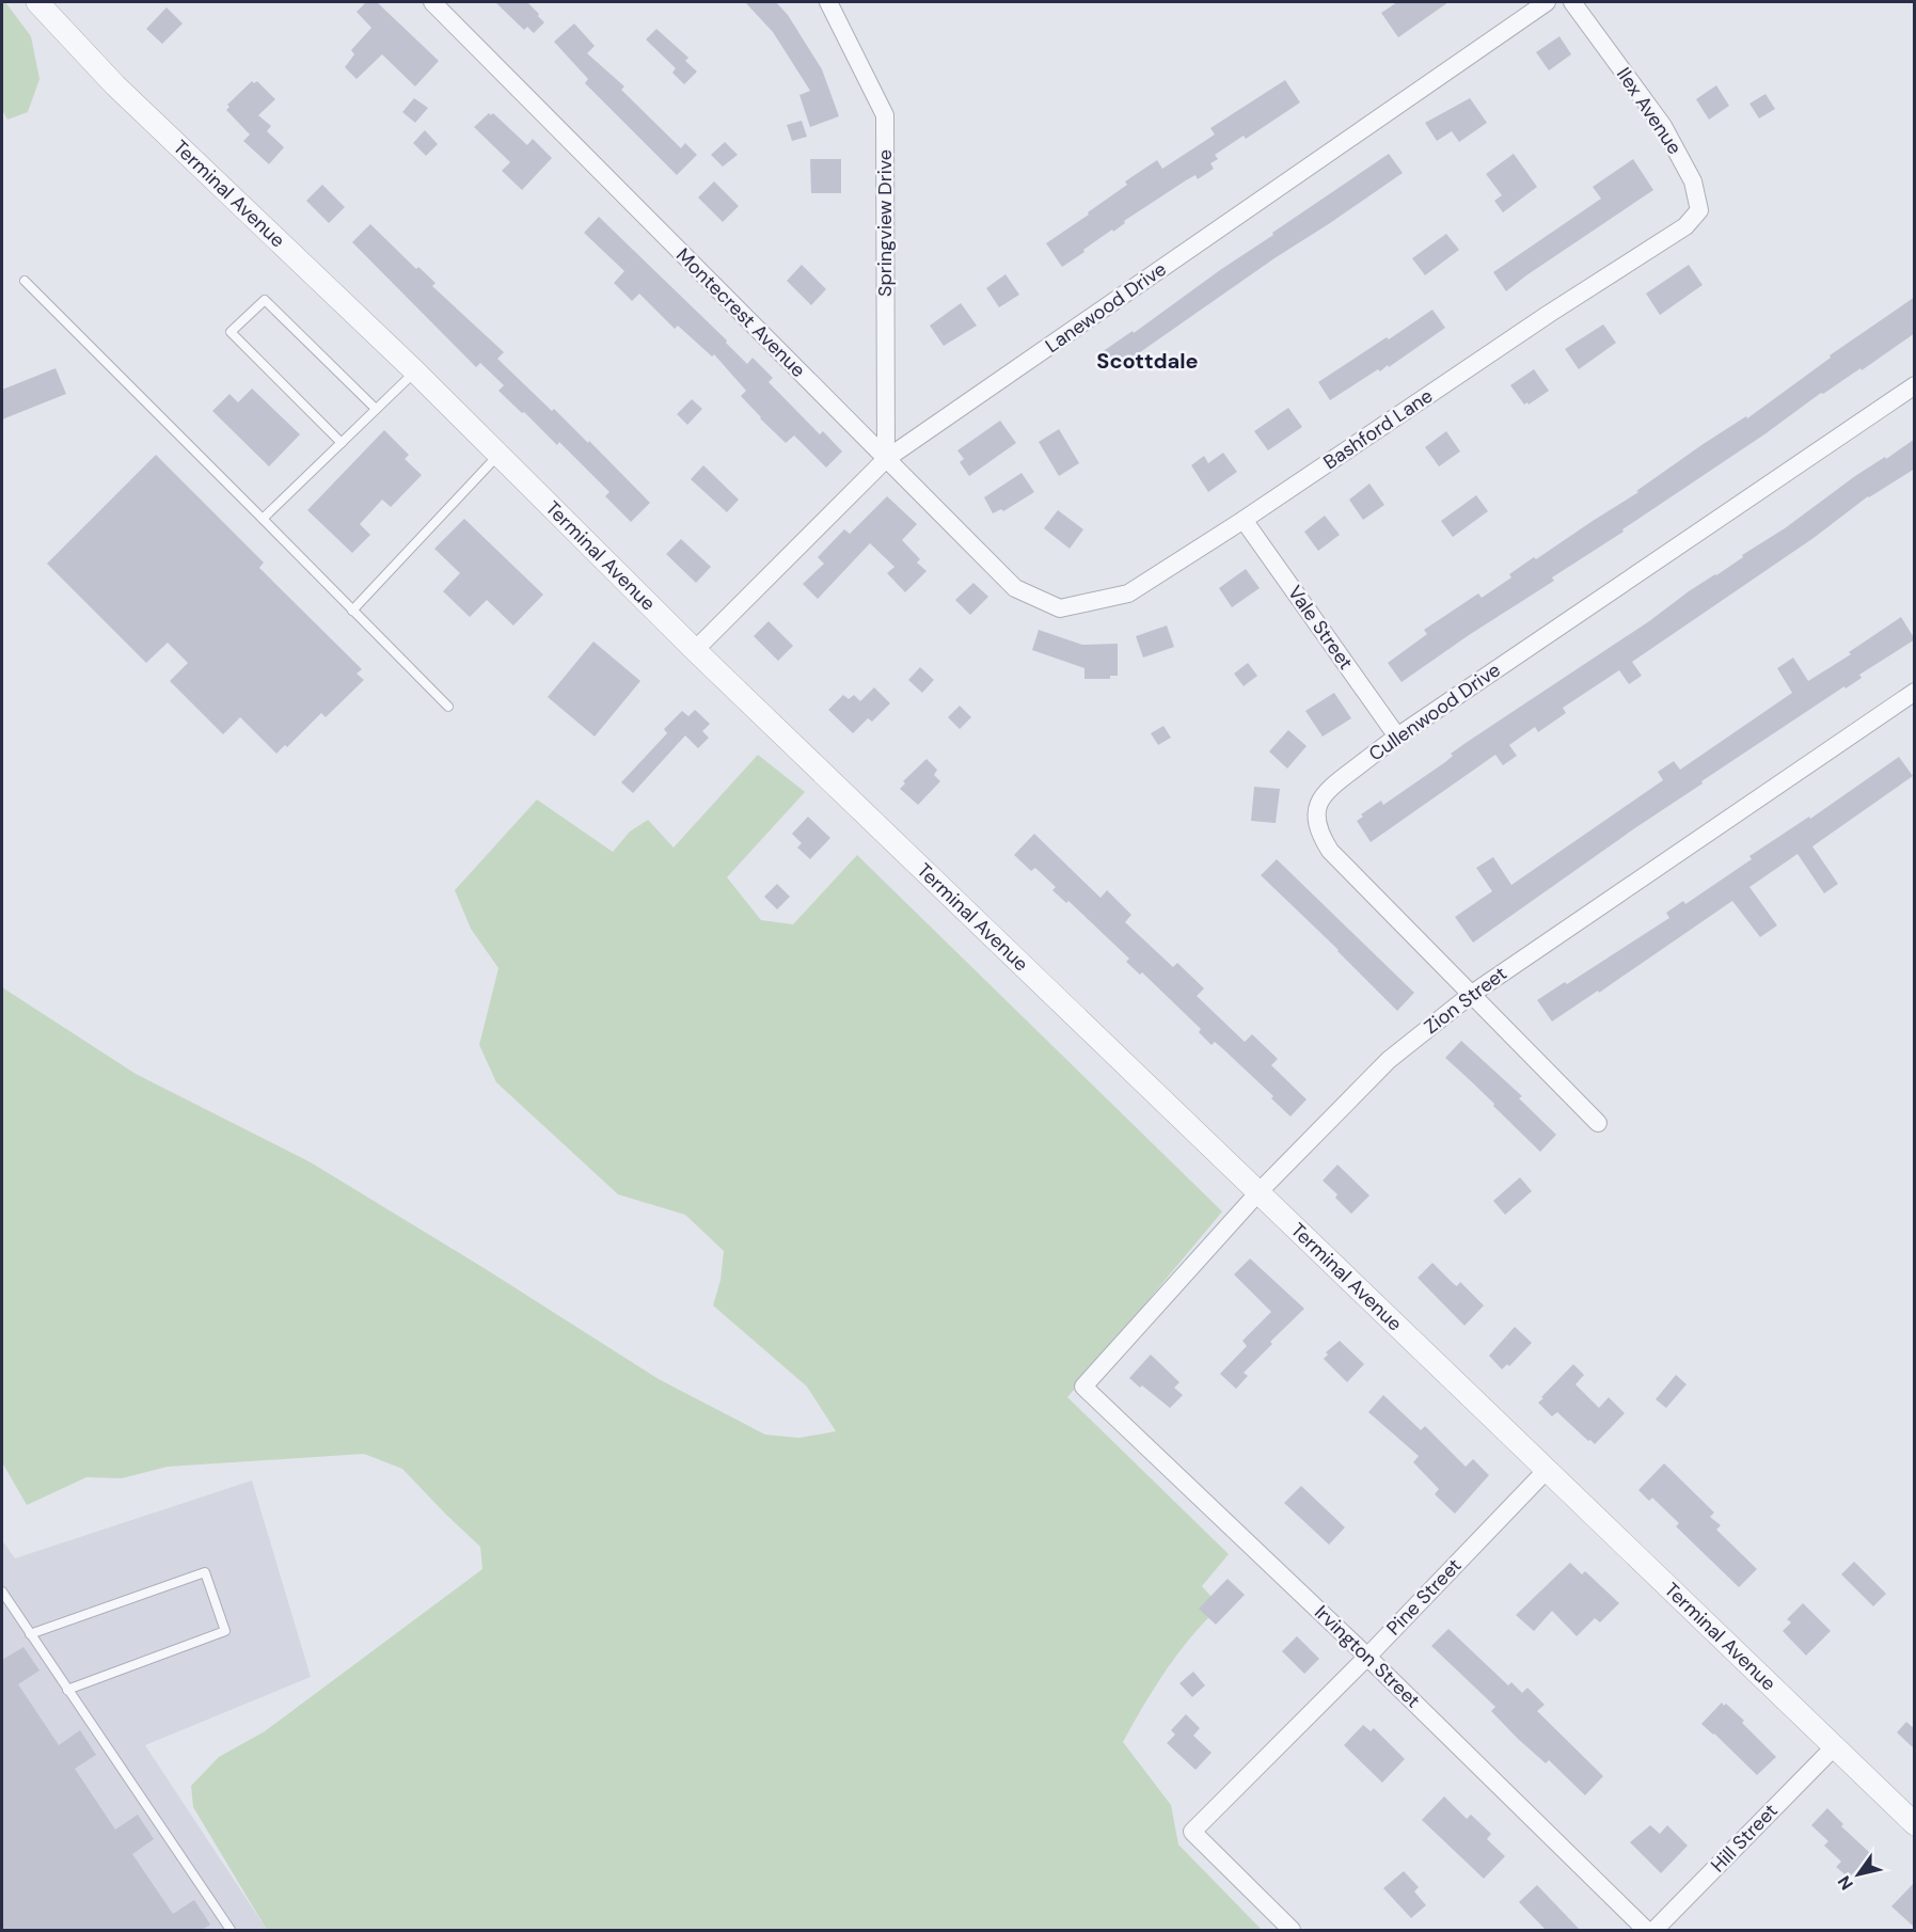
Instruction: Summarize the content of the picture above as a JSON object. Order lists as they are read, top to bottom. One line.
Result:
{"streets":{"street":["Ilex Avenue","Terminal Avenue","Springview Drive","Lanewood Drive","Montecrest Avenue","Bashford Lane","Vale Street","Cullenwood Drive","Zion Street","Pine Street","Irvington Street","Hill Street"]},"crossings":[["Ilex Avenue","Bashford Lane"],["Terminal Avenue","Lanewood Drive"],["Terminal Avenue","Zion Street"],["Terminal Avenue","Pine Street"],["Terminal Avenue","Hill Street"],["Springview Drive","Lanewood Drive"],["Springview Drive","Montecrest Avenue"],["Lanewood Drive","Montecrest Avenue"],["Montecrest Avenue","Bashford Lane"],["Bashford Lane","Vale Street"],["Vale Street","Cullenwood Drive"],["Cullenwood Drive","Zion Street"],["Zion Street","Irvington Street"],["Pine Street","Irvington Street"]],"districts":["Scottdale"],"north":"bottom left"}
